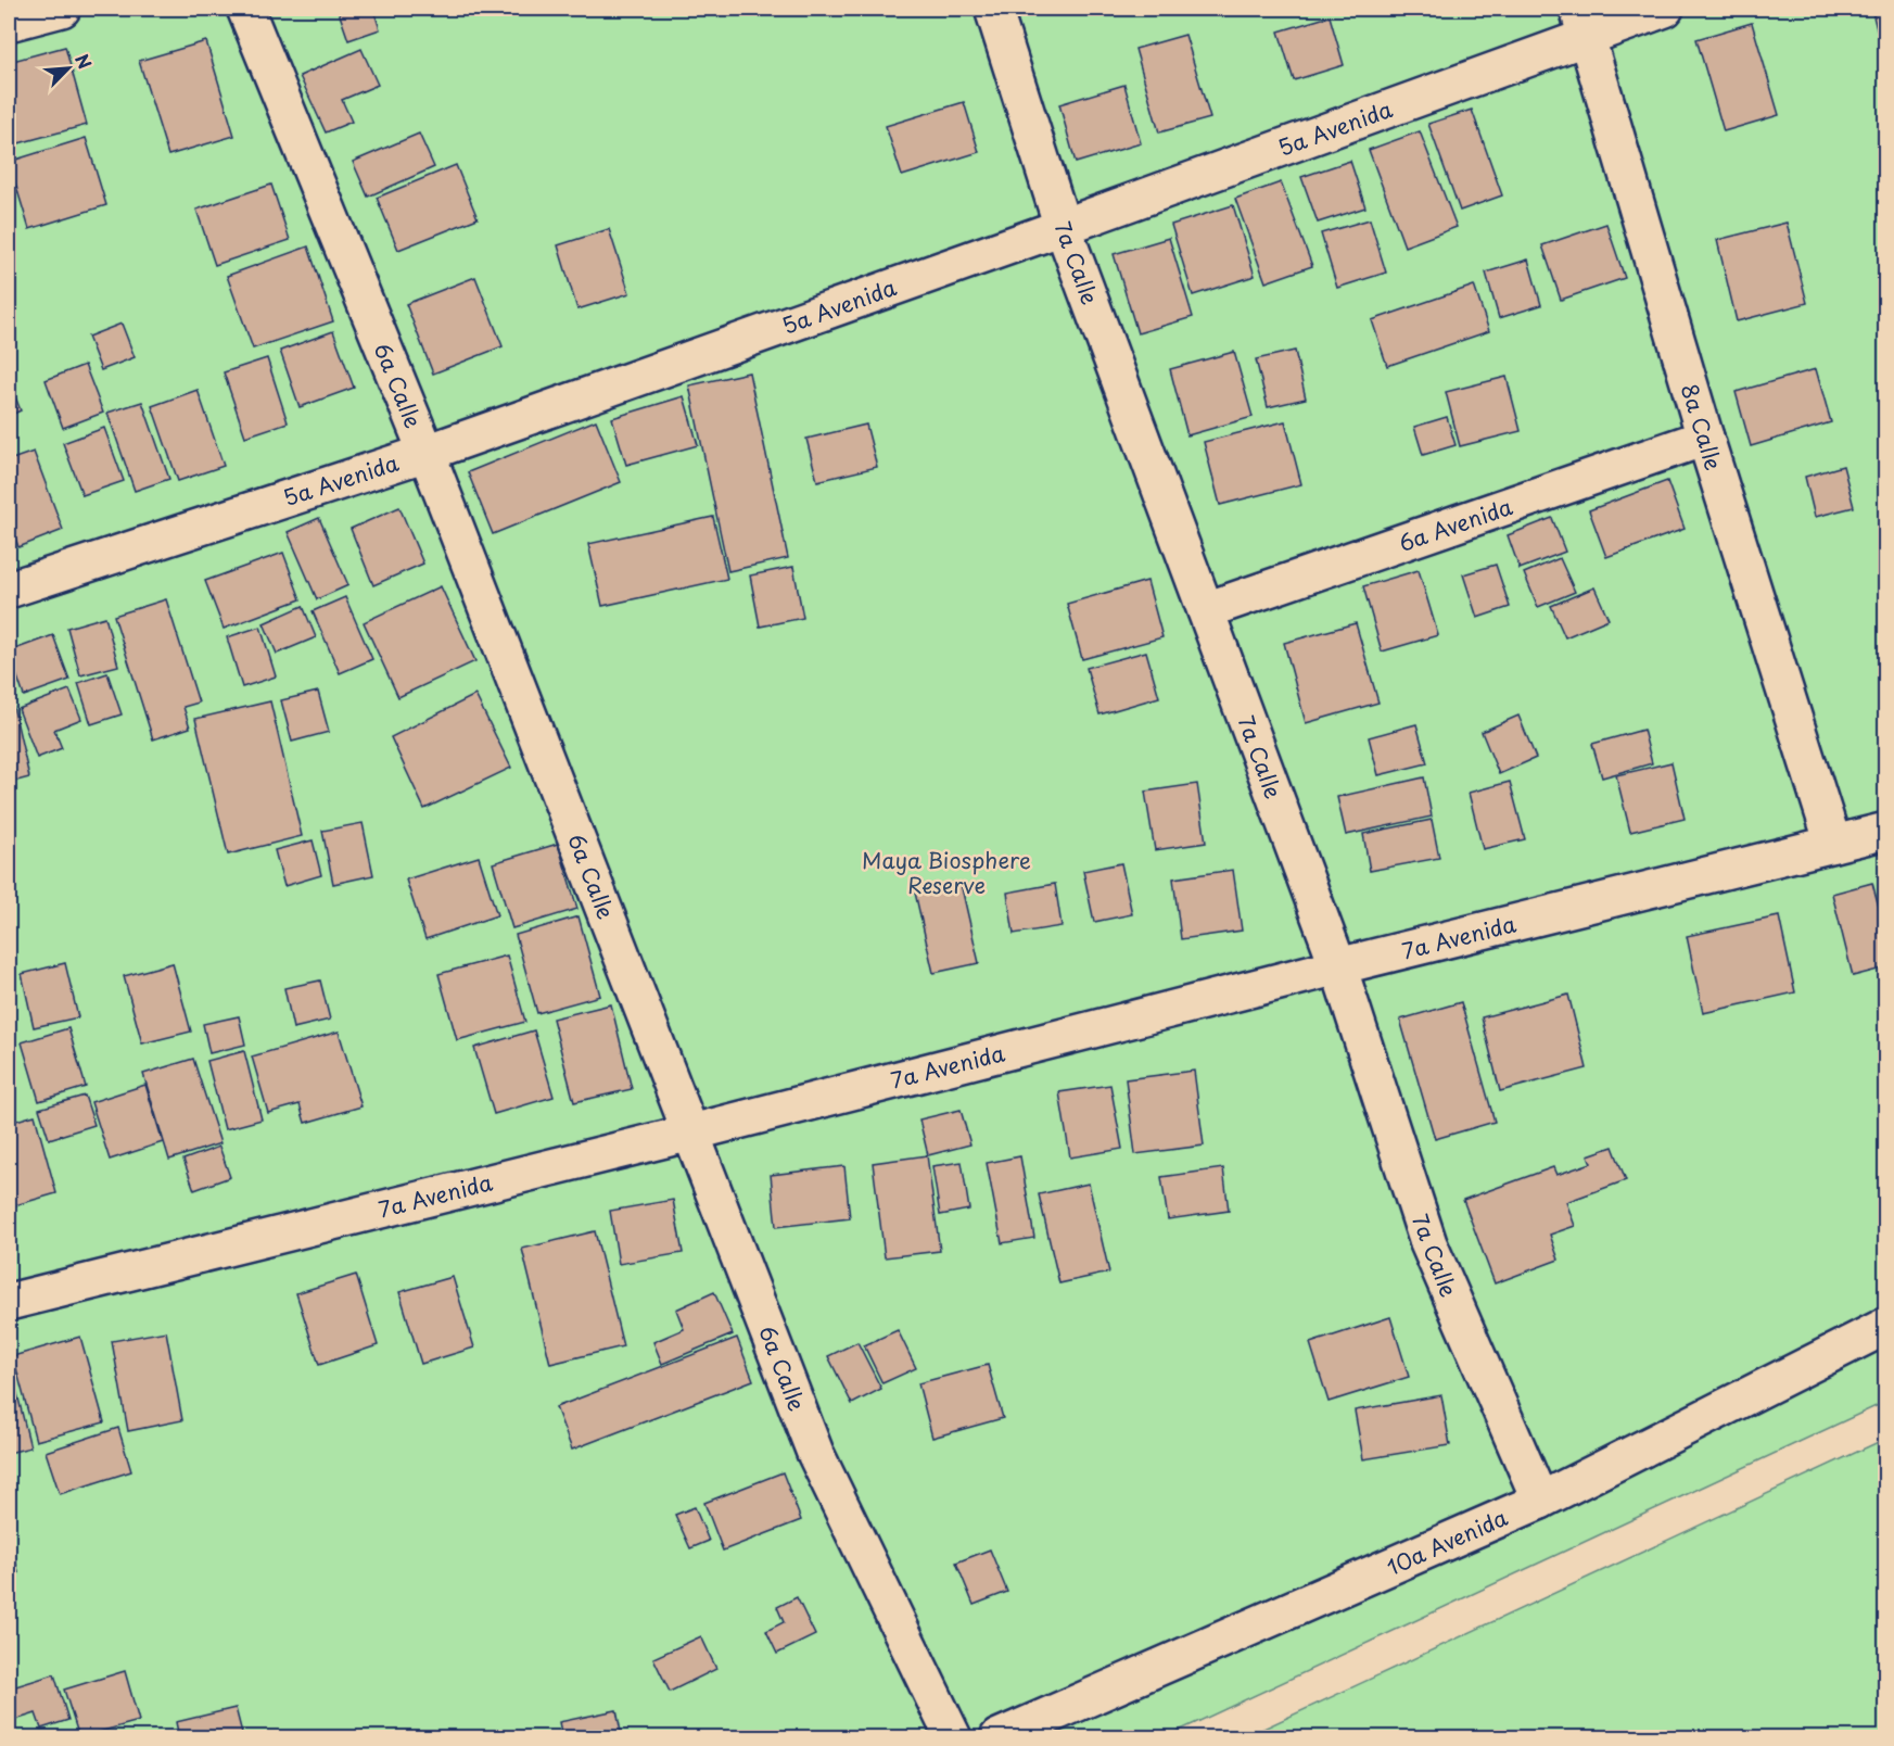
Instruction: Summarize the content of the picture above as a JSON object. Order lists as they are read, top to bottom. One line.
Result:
{"streets":{"street":["5a Avenida","7a Calle","6a Calle","8a Calle","6a Avenida","7a Avenida","10a Avenida"]},"crossings":[["5a Avenida","7a Calle"],["5a Avenida","6a Calle"],["5a Avenida","8a Calle"],["7a Calle","6a Avenida"],["7a Calle","7a Avenida"],["7a Calle","10a Avenida"],["6a Calle","7a Avenida"],["8a Calle","6a Avenida"],["8a Calle","7a Avenida"]],"parks":["Maya Biosphere Reserve"],"north":"top right"}
